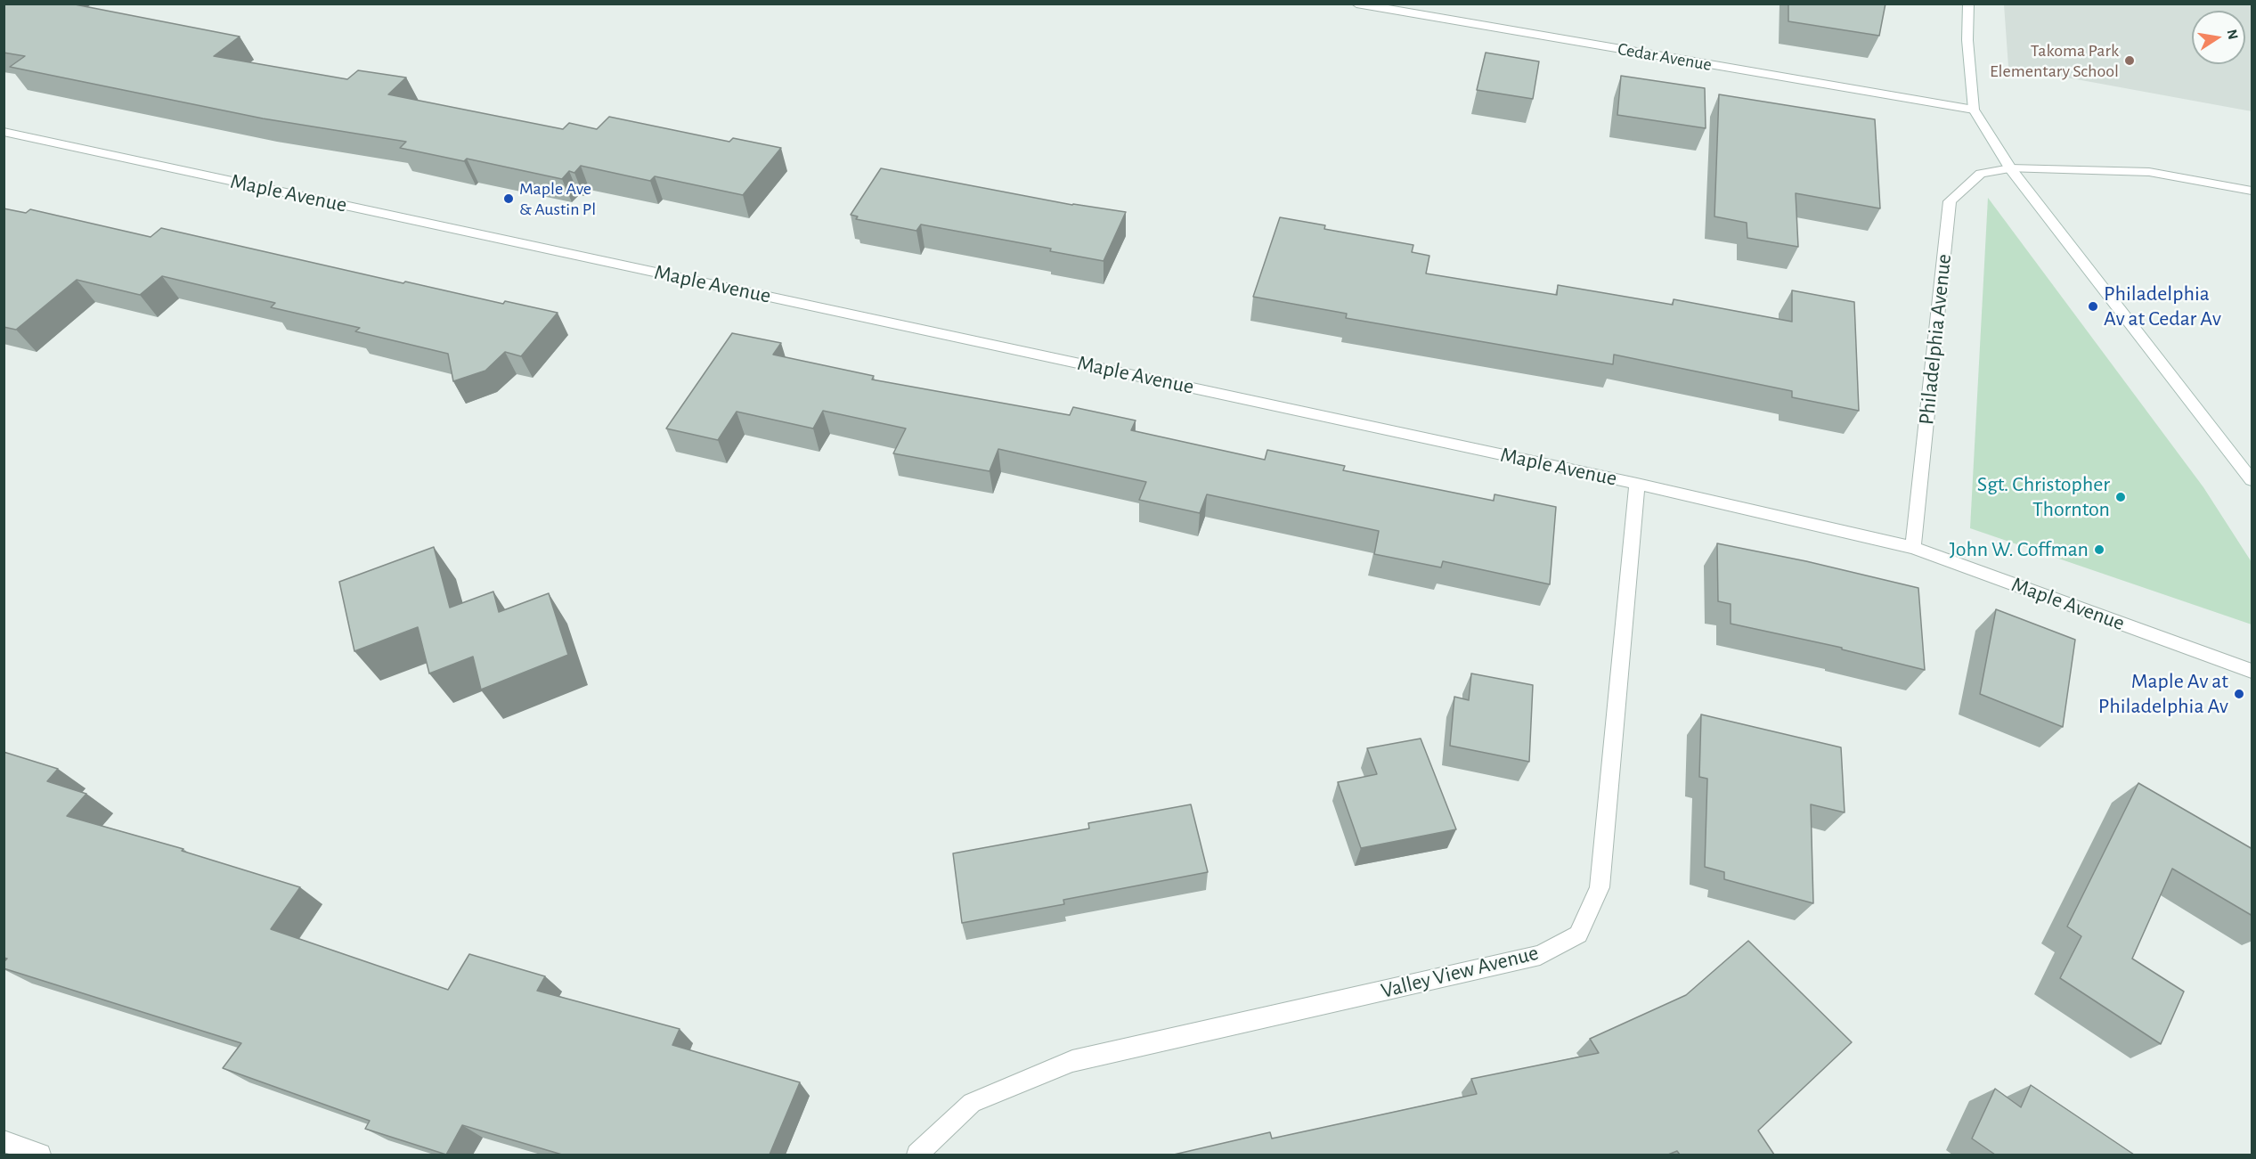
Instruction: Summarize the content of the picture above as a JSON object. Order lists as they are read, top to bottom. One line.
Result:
{"streets":{"street":["Cedar Avenue","Maple Avenue","Philadelphia Avenue","Valley View Avenue"]},"crossings":[["Maple Avenue","Philadelphia Avenue"],["Maple Avenue","Valley View Avenue"]],"places":["Takoma Park Elementary School","Maple Ave & Austin Pl","Philadelphia Av at Cedar Av","Sgt. Christopher Thornton","John W. Coffman","Maple Av at Philadelphia Av"],"north":"right"}
